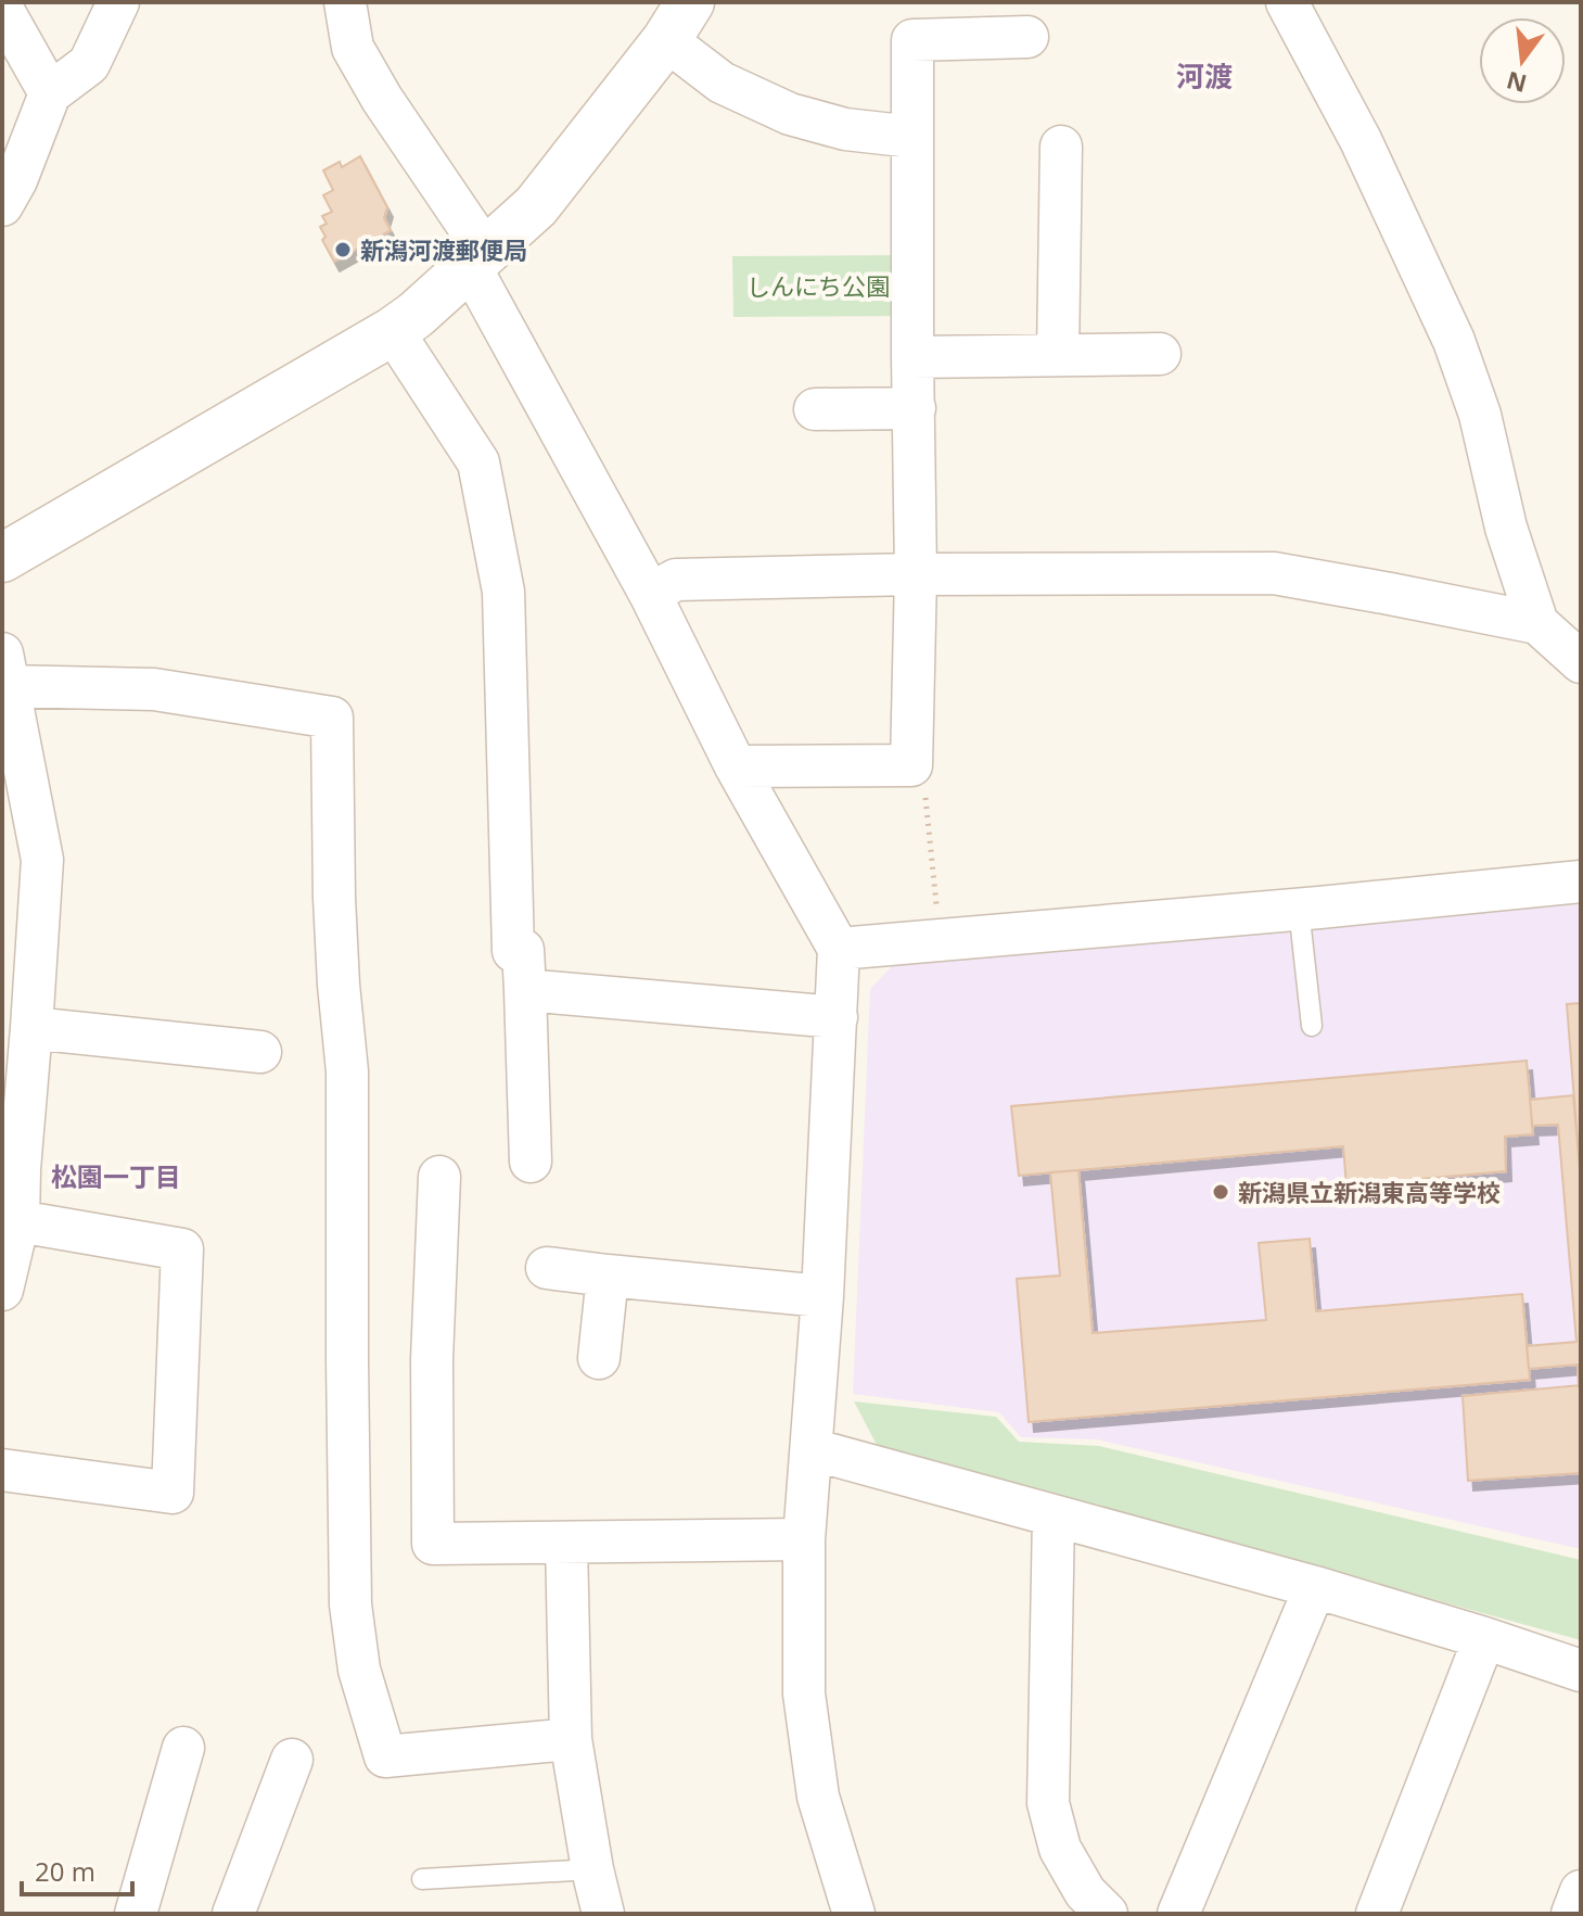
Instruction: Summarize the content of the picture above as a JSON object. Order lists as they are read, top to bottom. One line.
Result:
{"districts":["河渡","松園一丁目"],"parks":["しんにち公園"],"places":["新潟河渡郵便局","新潟県立新潟東高等学校"],"scale_bar":"20 m","north":"bottom"}
